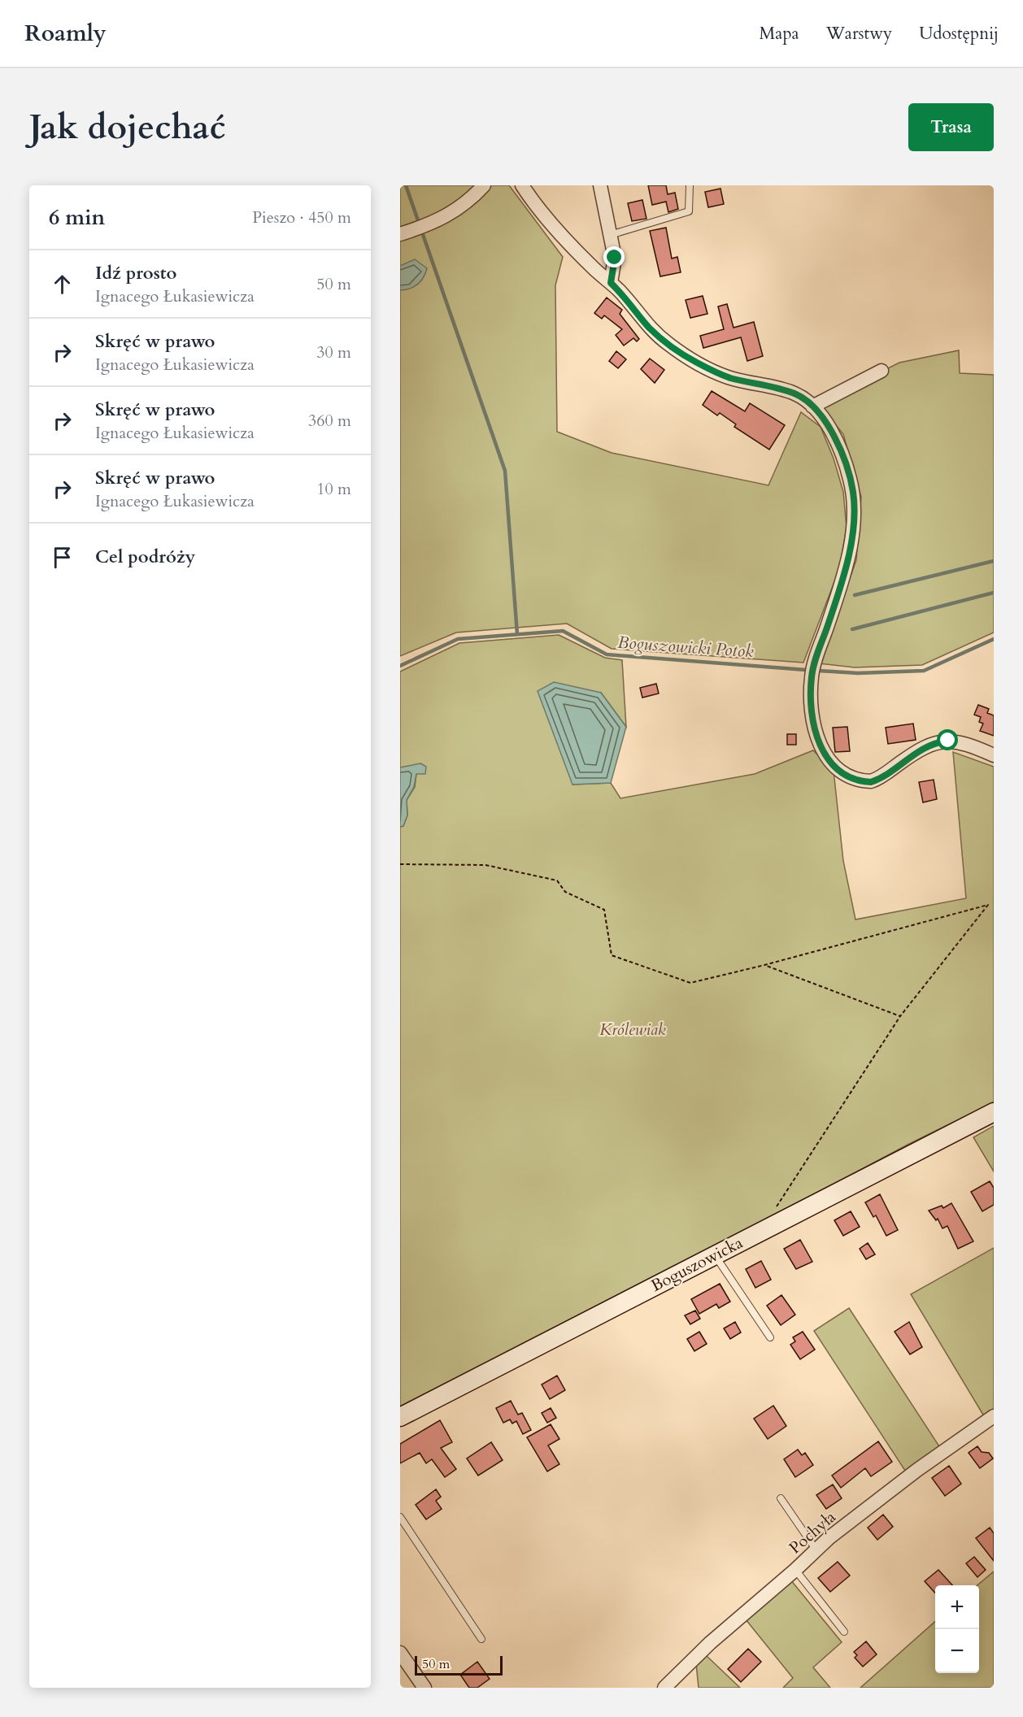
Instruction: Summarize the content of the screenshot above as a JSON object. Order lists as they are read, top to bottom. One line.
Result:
{"streets":{"street":["Boguszowicka","Pochyła"]},"water":["Boguszowicki Potok"],"parks":["Królewiak"],"scale_bar":"50 m","page":{"header":"Roamly","nav":["Mapa","Warstwy","Udostępnij"],"buttons":"Trasa","title":"Jak dojechać","heading":["6 min","Pieszo · 450 m"],"list":[["Idź prosto","Ignacego Łukasiewicza","50 m"],["Skręć w prawo","Ignacego Łukasiewicza","30 m"],["Skręć w prawo","Ignacego Łukasiewicza","360 m"],["Skręć w prawo","Ignacego Łukasiewicza","10 m"],"Cel podróży"],"map_buttons":["+","−"],"scale":"50 m"}}
